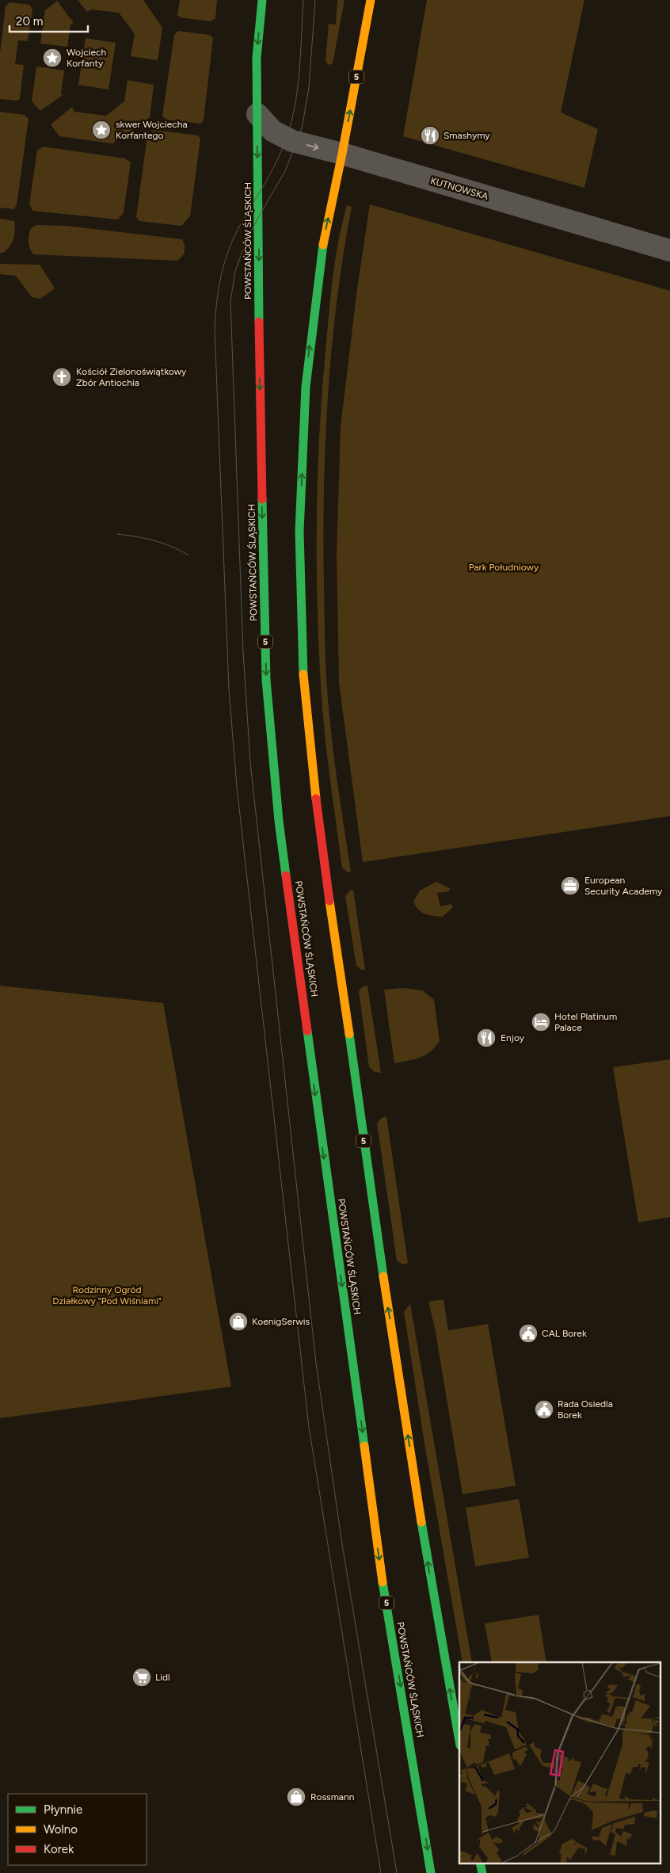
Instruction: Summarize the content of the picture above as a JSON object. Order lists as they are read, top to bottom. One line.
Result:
{"streets":{"main road":["5","POWSTAŃCÓW ŚLĄSKICH"],"street":["KUTNOWSKA"]},"crossings":[["5","KUTNOWSKA"],["KUTNOWSKA","POWSTAŃCÓW ŚLĄSKICH"]],"parks":["Park Południowy","Rodzinny Ogród Działkowy \"Pod Wiśniami\""],"places":{"place":["Wojciech Korfanty","skwer Wojciecha Korfantego"],"restaurant":["Smashymy","Enjoy"],"church":["Kościół Zielonoświątkowy Zbór Antiochia"],"office":["European Security Academy"],"hotel":["Hotel Platinum Palace"],"shop":["KoenigSerwis","Rossmann"],"public building":["CAL Borek","Rada Osiedla Borek"],"supermarket":["Lidl"]},"legend":["Płynnie","Wolno","Korek"],"scale_bar":"20 m"}
